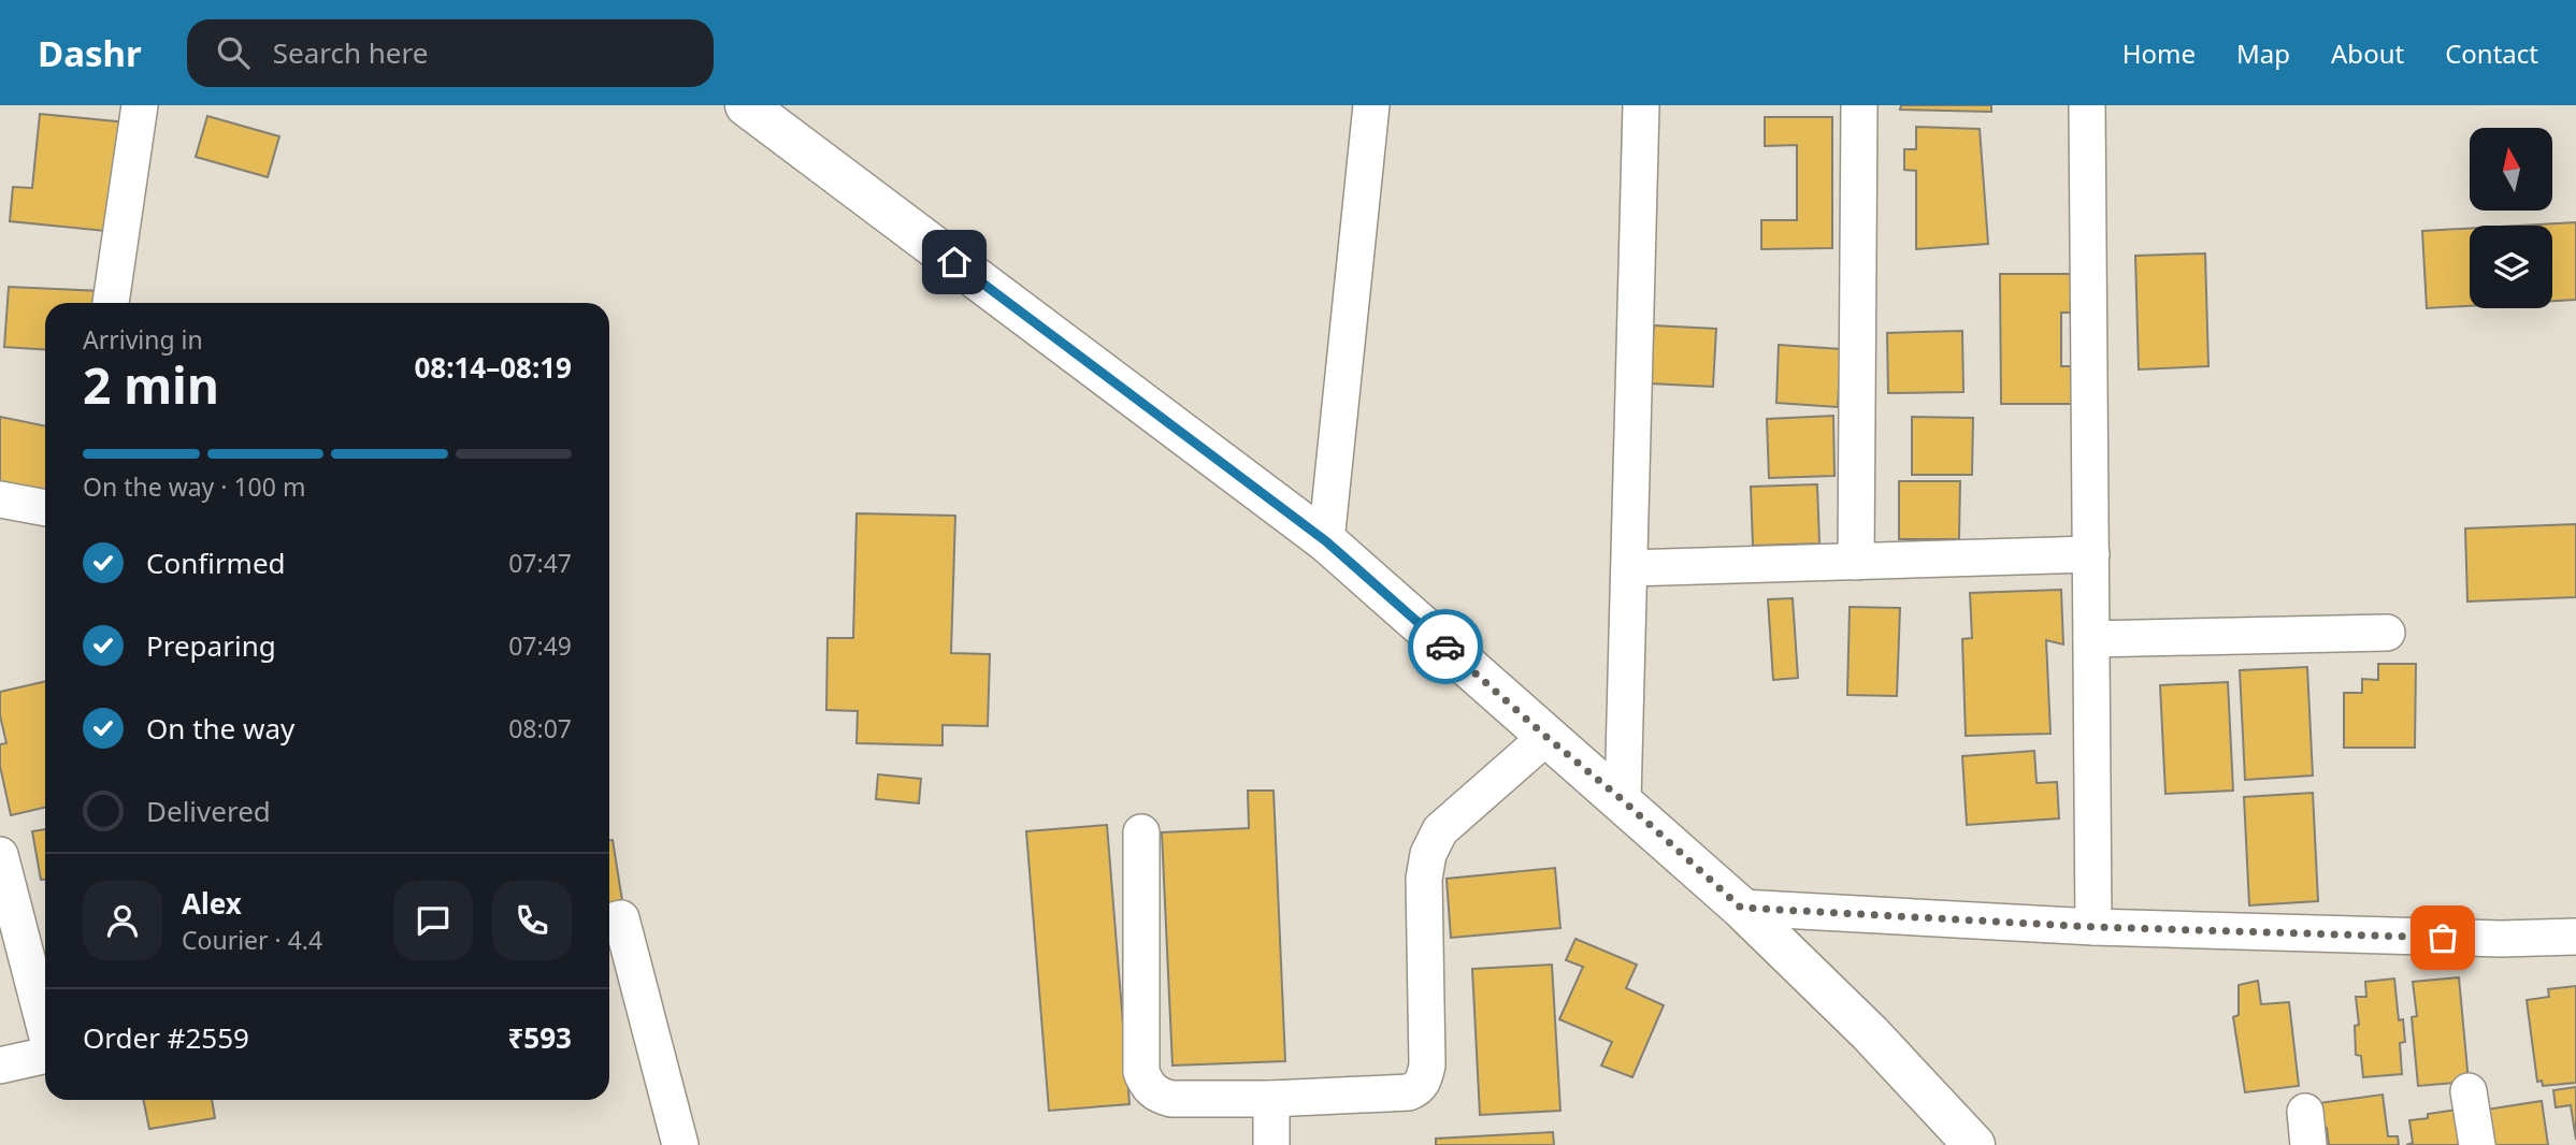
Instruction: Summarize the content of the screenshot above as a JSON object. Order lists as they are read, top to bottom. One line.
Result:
{"north":"top","page":{"header":"Dashr","search":"Search here","nav":["Home","Map","About","Contact"],"heading":["2 min","Arriving in","08:14–08:19"],"panel":["Alex","Courier · 4.4","Order #2559","₹593"],"bar":"On the way · 100 m","list":[["Confirmed","07:47"],["Preparing","07:49"],["On the way","08:07"],"Delivered"]}}
